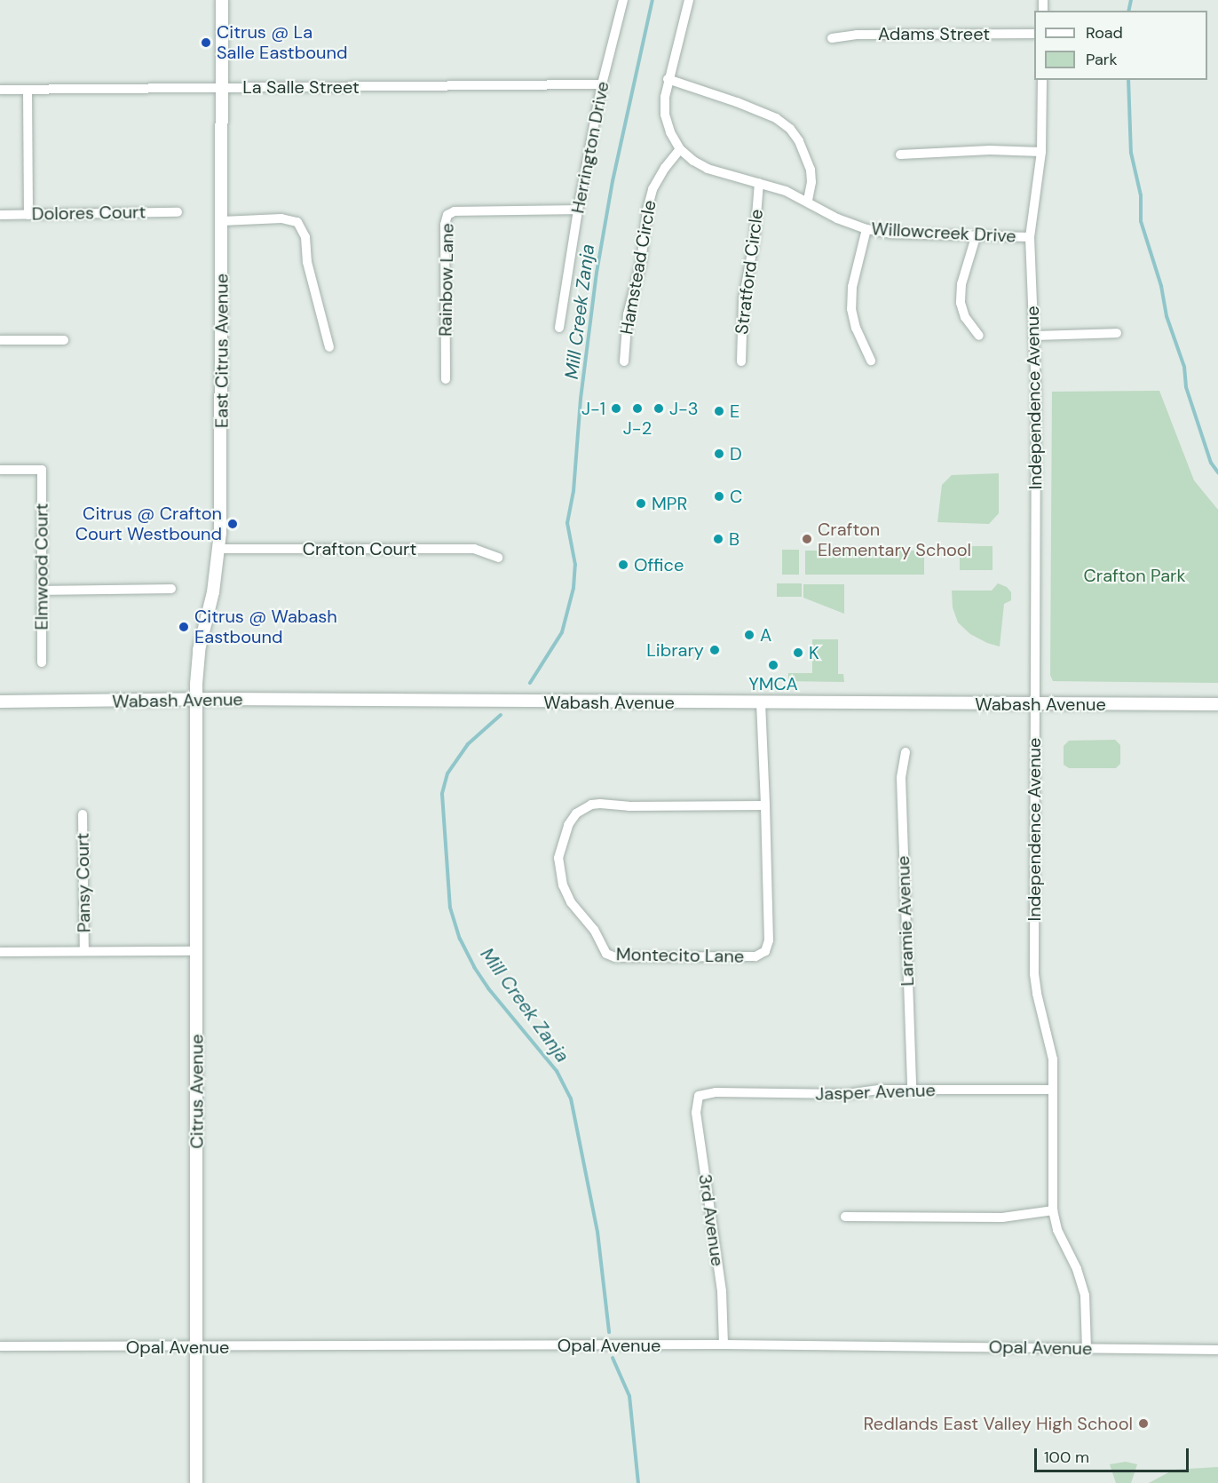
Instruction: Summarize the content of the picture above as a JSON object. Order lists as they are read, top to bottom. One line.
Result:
{"streets":{"street":["Adams Street","La Salle Street","Herrington Drive","Dolores Court","Willowcreek Drive","Hamstead Circle","Stratford Circle","Rainbow Lane","East Citrus Avenue","Independence Avenue","Crafton Court","Elmwood Court","Wabash Avenue","Pansy Court","Laramie Avenue","Montecito Lane","Citrus Avenue","Jasper Avenue","3rd Avenue","Opal Avenue"]},"crossings":[["La Salle Street","Herrington Drive"],["La Salle Street","East Citrus Avenue"],["Herrington Drive","Rainbow Lane"],["Willowcreek Drive","Hamstead Circle"],["Willowcreek Drive","Stratford Circle"],["Willowcreek Drive","Independence Avenue"],["East Citrus Avenue","Crafton Court"],["East Citrus Avenue","Wabash Avenue"],["East Citrus Avenue","Citrus Avenue"],["Independence Avenue","Wabash Avenue"],["Independence Avenue","Jasper Avenue"],["Independence Avenue","Opal Avenue"],["Wabash Avenue","Montecito Lane"],["Wabash Avenue","Citrus Avenue"],["Laramie Avenue","Jasper Avenue"],["Citrus Avenue","Opal Avenue"],["Jasper Avenue","3rd Avenue"],["3rd Avenue","Opal Avenue"]],"water":["Mill Creek Zanja"],"parks":["Crafton Park"],"places":["Citrus @ La Salle Eastbound","J-1","J-2","J-3","E","D","C","MPR","Citrus @ Crafton Court Westbound","B","Crafton Elementary School","Office","Citrus @ Wabash Eastbound","A","Library","K","YMCA","Redlands East Valley High School"],"legend":["Road","Park"],"scale_bar":"100 m"}
